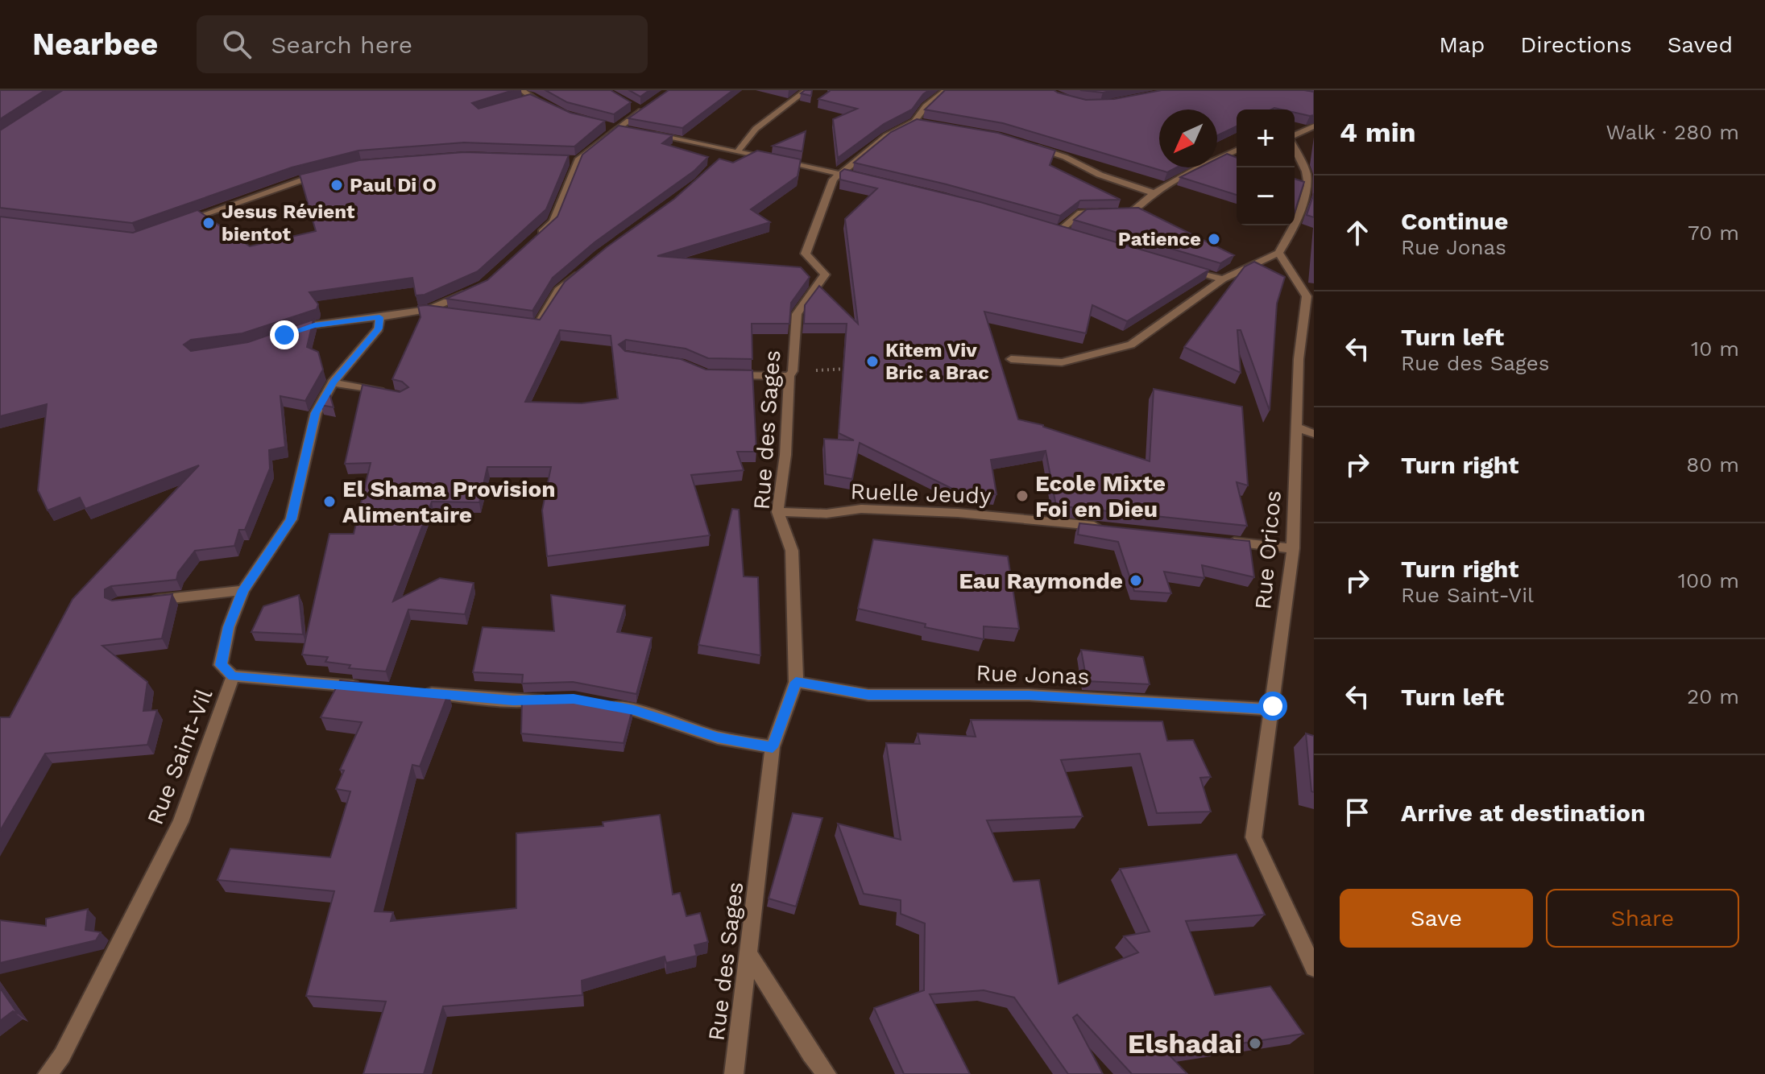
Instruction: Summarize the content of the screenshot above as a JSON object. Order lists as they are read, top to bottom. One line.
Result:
{"streets":{"street":["Rue des Sages","Ruelle Jeudy","Rue Oricos","Rue Jonas","Rue Saint-Vil"]},"crossings":[["Rue des Sages","Ruelle Jeudy"],["Rue des Sages","Rue Jonas"],["Rue Oricos","Rue Jonas"]],"places":["Paul Di O","Jesus Révient bientot","Patience","Kitem Viv Bric a Brac","Ecole Mixte Foi en Dieu","El Shama Provision Alimentaire","Eau Raymonde","Elshadai"],"north":"bottom left","page":{"header":"Nearbee","search":"Search here","nav":["Map","Directions","Saved"],"heading":["4 min","Walk · 280 m"],"map_buttons":["+","−"],"list":[["Continue","Rue Jonas","70 m"],["Turn left","Rue des Sages","10 m"],["Turn right","80 m"],["Turn right","Rue Saint-Vil","100 m"],["Turn left","20 m"],"Arrive at destination"],"buttons":["Save","Share"]}}
